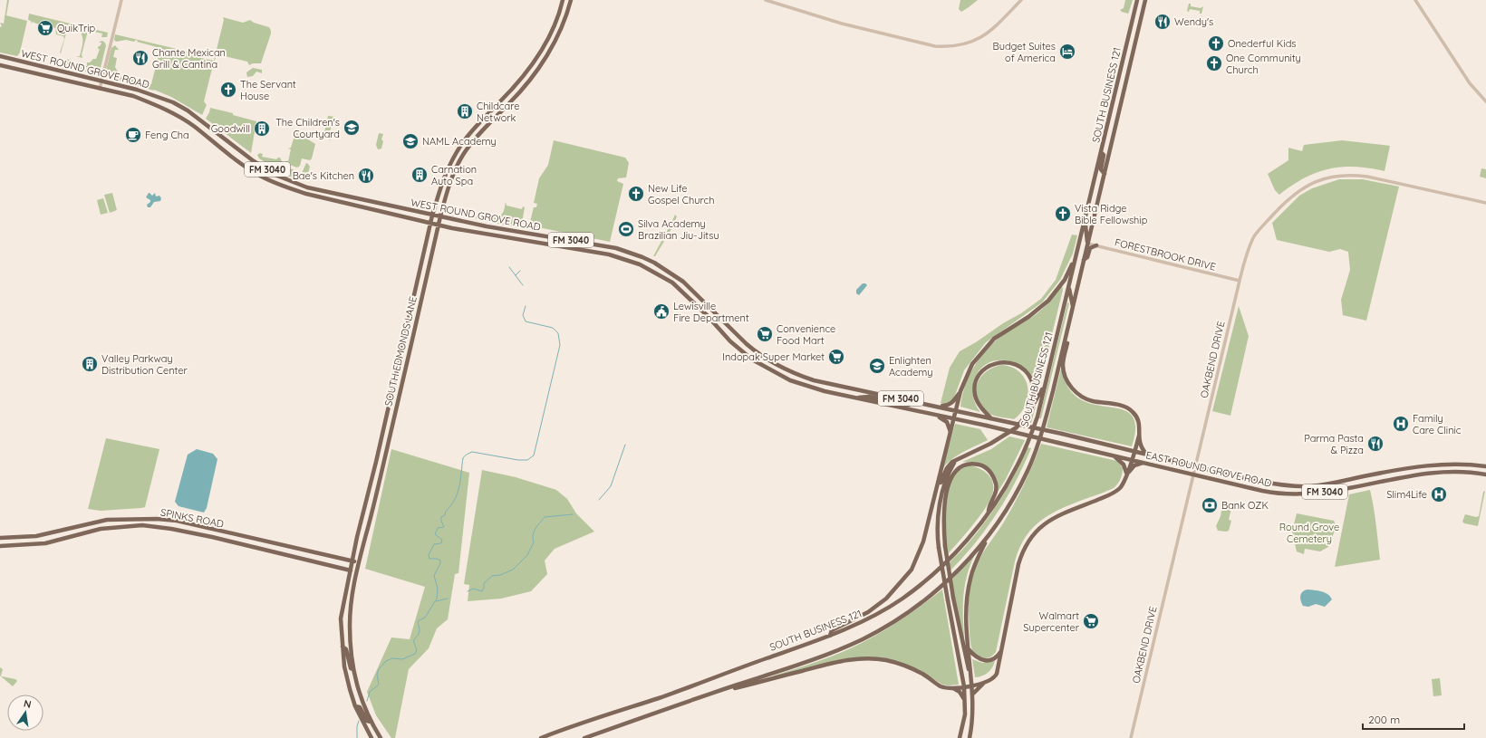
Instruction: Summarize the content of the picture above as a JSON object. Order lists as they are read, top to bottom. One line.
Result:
{"streets":{"main road":["WEST ROUND GROVE ROAD","SOUTH BUSINESS 121","FM 3040","SOUTH EDMONDS LANE","EAST ROUND GROVE ROAD","SPINKS ROAD"],"street":["FORESTBROOK DRIVE","OAKBEND DRIVE"]},"crossings":[["WEST ROUND GROVE ROAD","SOUTH EDMONDS LANE"],["WEST ROUND GROVE ROAD","EAST ROUND GROVE ROAD"],["SOUTH BUSINESS 121","FORESTBROOK DRIVE"],["FORESTBROOK DRIVE","OAKBEND DRIVE"],["SOUTH EDMONDS LANE","SPINKS ROAD"],["OAKBEND DRIVE","EAST ROUND GROVE ROAD"]],"parks":["Round Grove Cemetery"],"places":{"restaurant":["Wendy's","Chante Mexican Grill & Cantina","Bae's Kitchen","Parma Pasta & Pizza"],"supermarket":["QuikTrip","Convenience Food Mart","Indopak Super Market","Walmart Supercenter"],"church":["Onederful Kids","One Community Church","The Servant House","New Life Gospel Church","Vista Ridge Bible Fellowship"],"hotel":["Budget Suites of America"],"building":["Childcare Network","Goodwill","Carnation Auto Spa","Valley Parkway Distribution Center"],"school or university":["The Children's Courtyard","NAML Academy","Enlighten Academy"],"cafe":["Feng Cha"],"sports":["Silva Academy Brazilian Jiu-Jitsu"],"public building":["Lewisville Fire Department"],"hospital":["Family Care Clinic","Slim4Life"],"bank":["Bank OZK"]},"scale_bar":"200 m","north":"top"}
